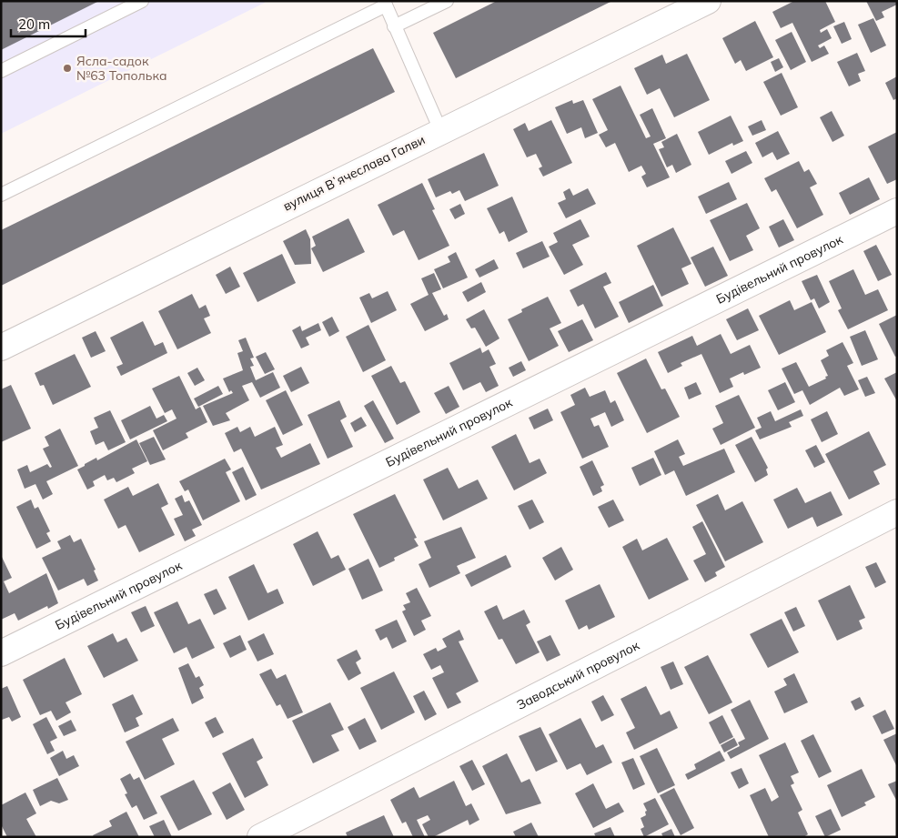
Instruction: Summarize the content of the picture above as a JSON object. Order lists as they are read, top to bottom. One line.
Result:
{"streets":{"street":["вулиця Вʼячеслава Галви","Будівельний провулок","Заводський провулок"]},"places":["Ясла-садок №63 Тополька"],"scale_bar":"20 m"}
